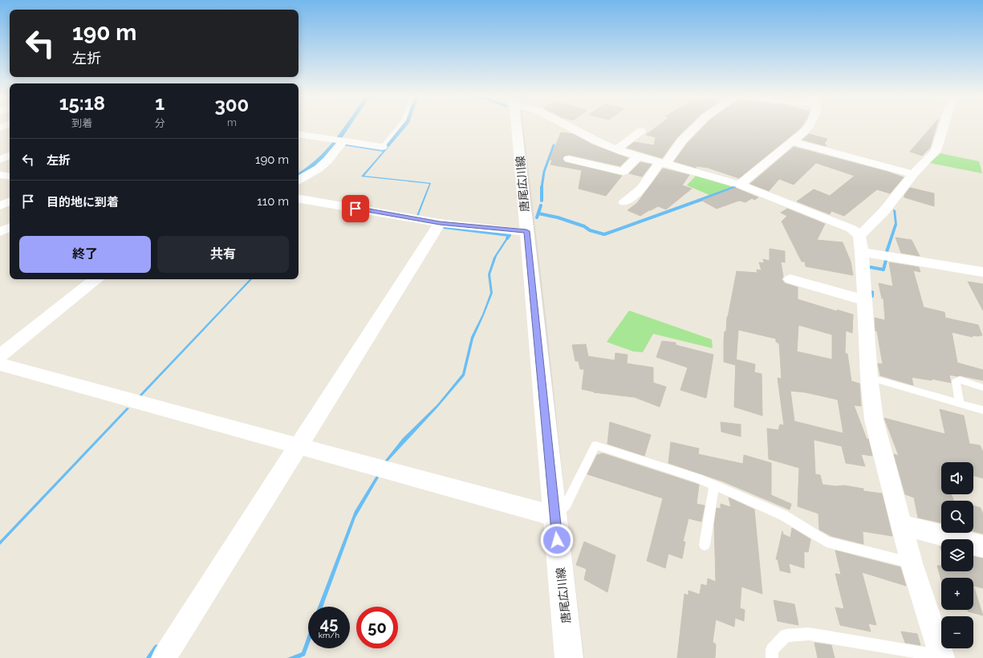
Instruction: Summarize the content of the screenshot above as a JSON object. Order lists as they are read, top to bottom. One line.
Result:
{"streets":{"main road":["唐尾広川線"]},"page":{"turn":["190 m","左折"],"eta":["15:18","到着","1","分","300","m"],"list":[{"name":"左折","value":"190 m"},{"name":"目的地に到着","value":"110 m"}],"buttons":["終了","共有"],"map_buttons":["+","−"],"speed":"45 km/h","limit":"50"}}
